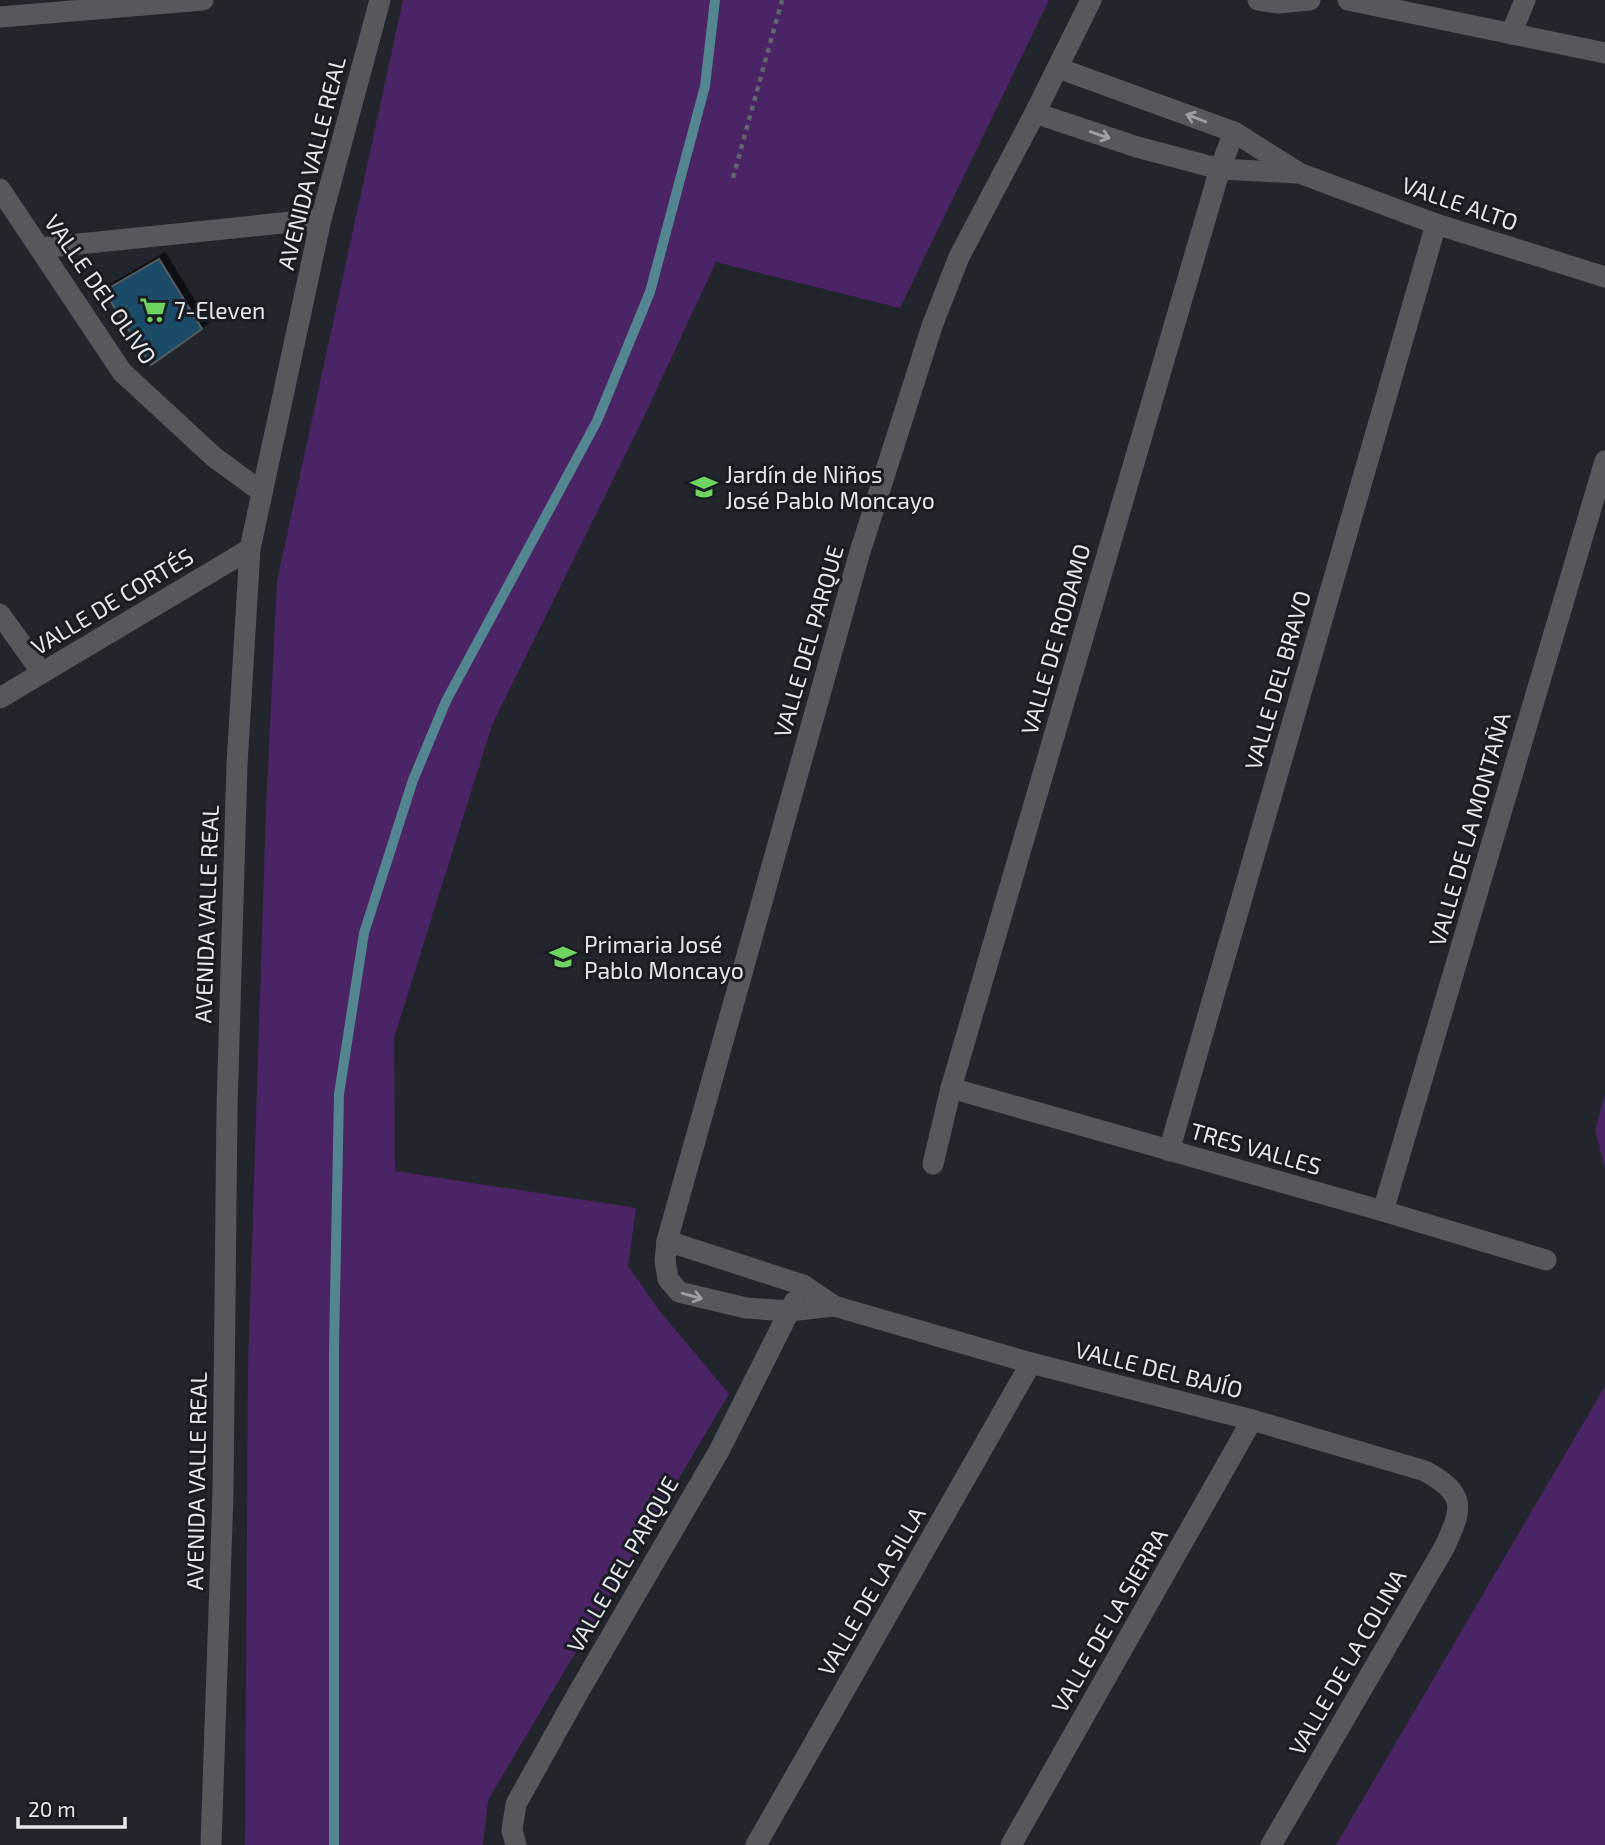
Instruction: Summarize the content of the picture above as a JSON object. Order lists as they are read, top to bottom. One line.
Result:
{"streets":{"street":["AVENIDA VALLE REAL","VALLE ALTO","VALLE DEL OLIVO","VALLE DE CORTÉS","VALLE DE RODAMO","VALLE DEL PARQUE","VALLE DEL BRAVO","VALLE DE LA MONTAÑA","TRES VALLES","VALLE DEL BAJÍO","VALLE DE LA SILLA","VALLE DE LA SIERRA","VALLE DE LA COLINA"]},"crossings":[["AVENIDA VALLE REAL","VALLE DEL OLIVO"],["AVENIDA VALLE REAL","VALLE DE CORTÉS"],["VALLE ALTO","VALLE DE RODAMO"],["VALLE ALTO","VALLE DEL PARQUE"],["VALLE ALTO","VALLE DEL BRAVO"],["VALLE DE RODAMO","TRES VALLES"],["VALLE DEL PARQUE","VALLE DEL BAJÍO"],["VALLE DEL BRAVO","TRES VALLES"],["VALLE DE LA MONTAÑA","TRES VALLES"],["VALLE DEL BAJÍO","VALLE DE LA SILLA"],["VALLE DEL BAJÍO","VALLE DE LA SIERRA"],["VALLE DEL BAJÍO","VALLE DE LA COLINA"]],"places":{"supermarket":["7-Eleven"],"school or university":["Jardín de Niños José Pablo Moncayo","Primaria José Pablo Moncayo"]},"scale_bar":"20 m"}
